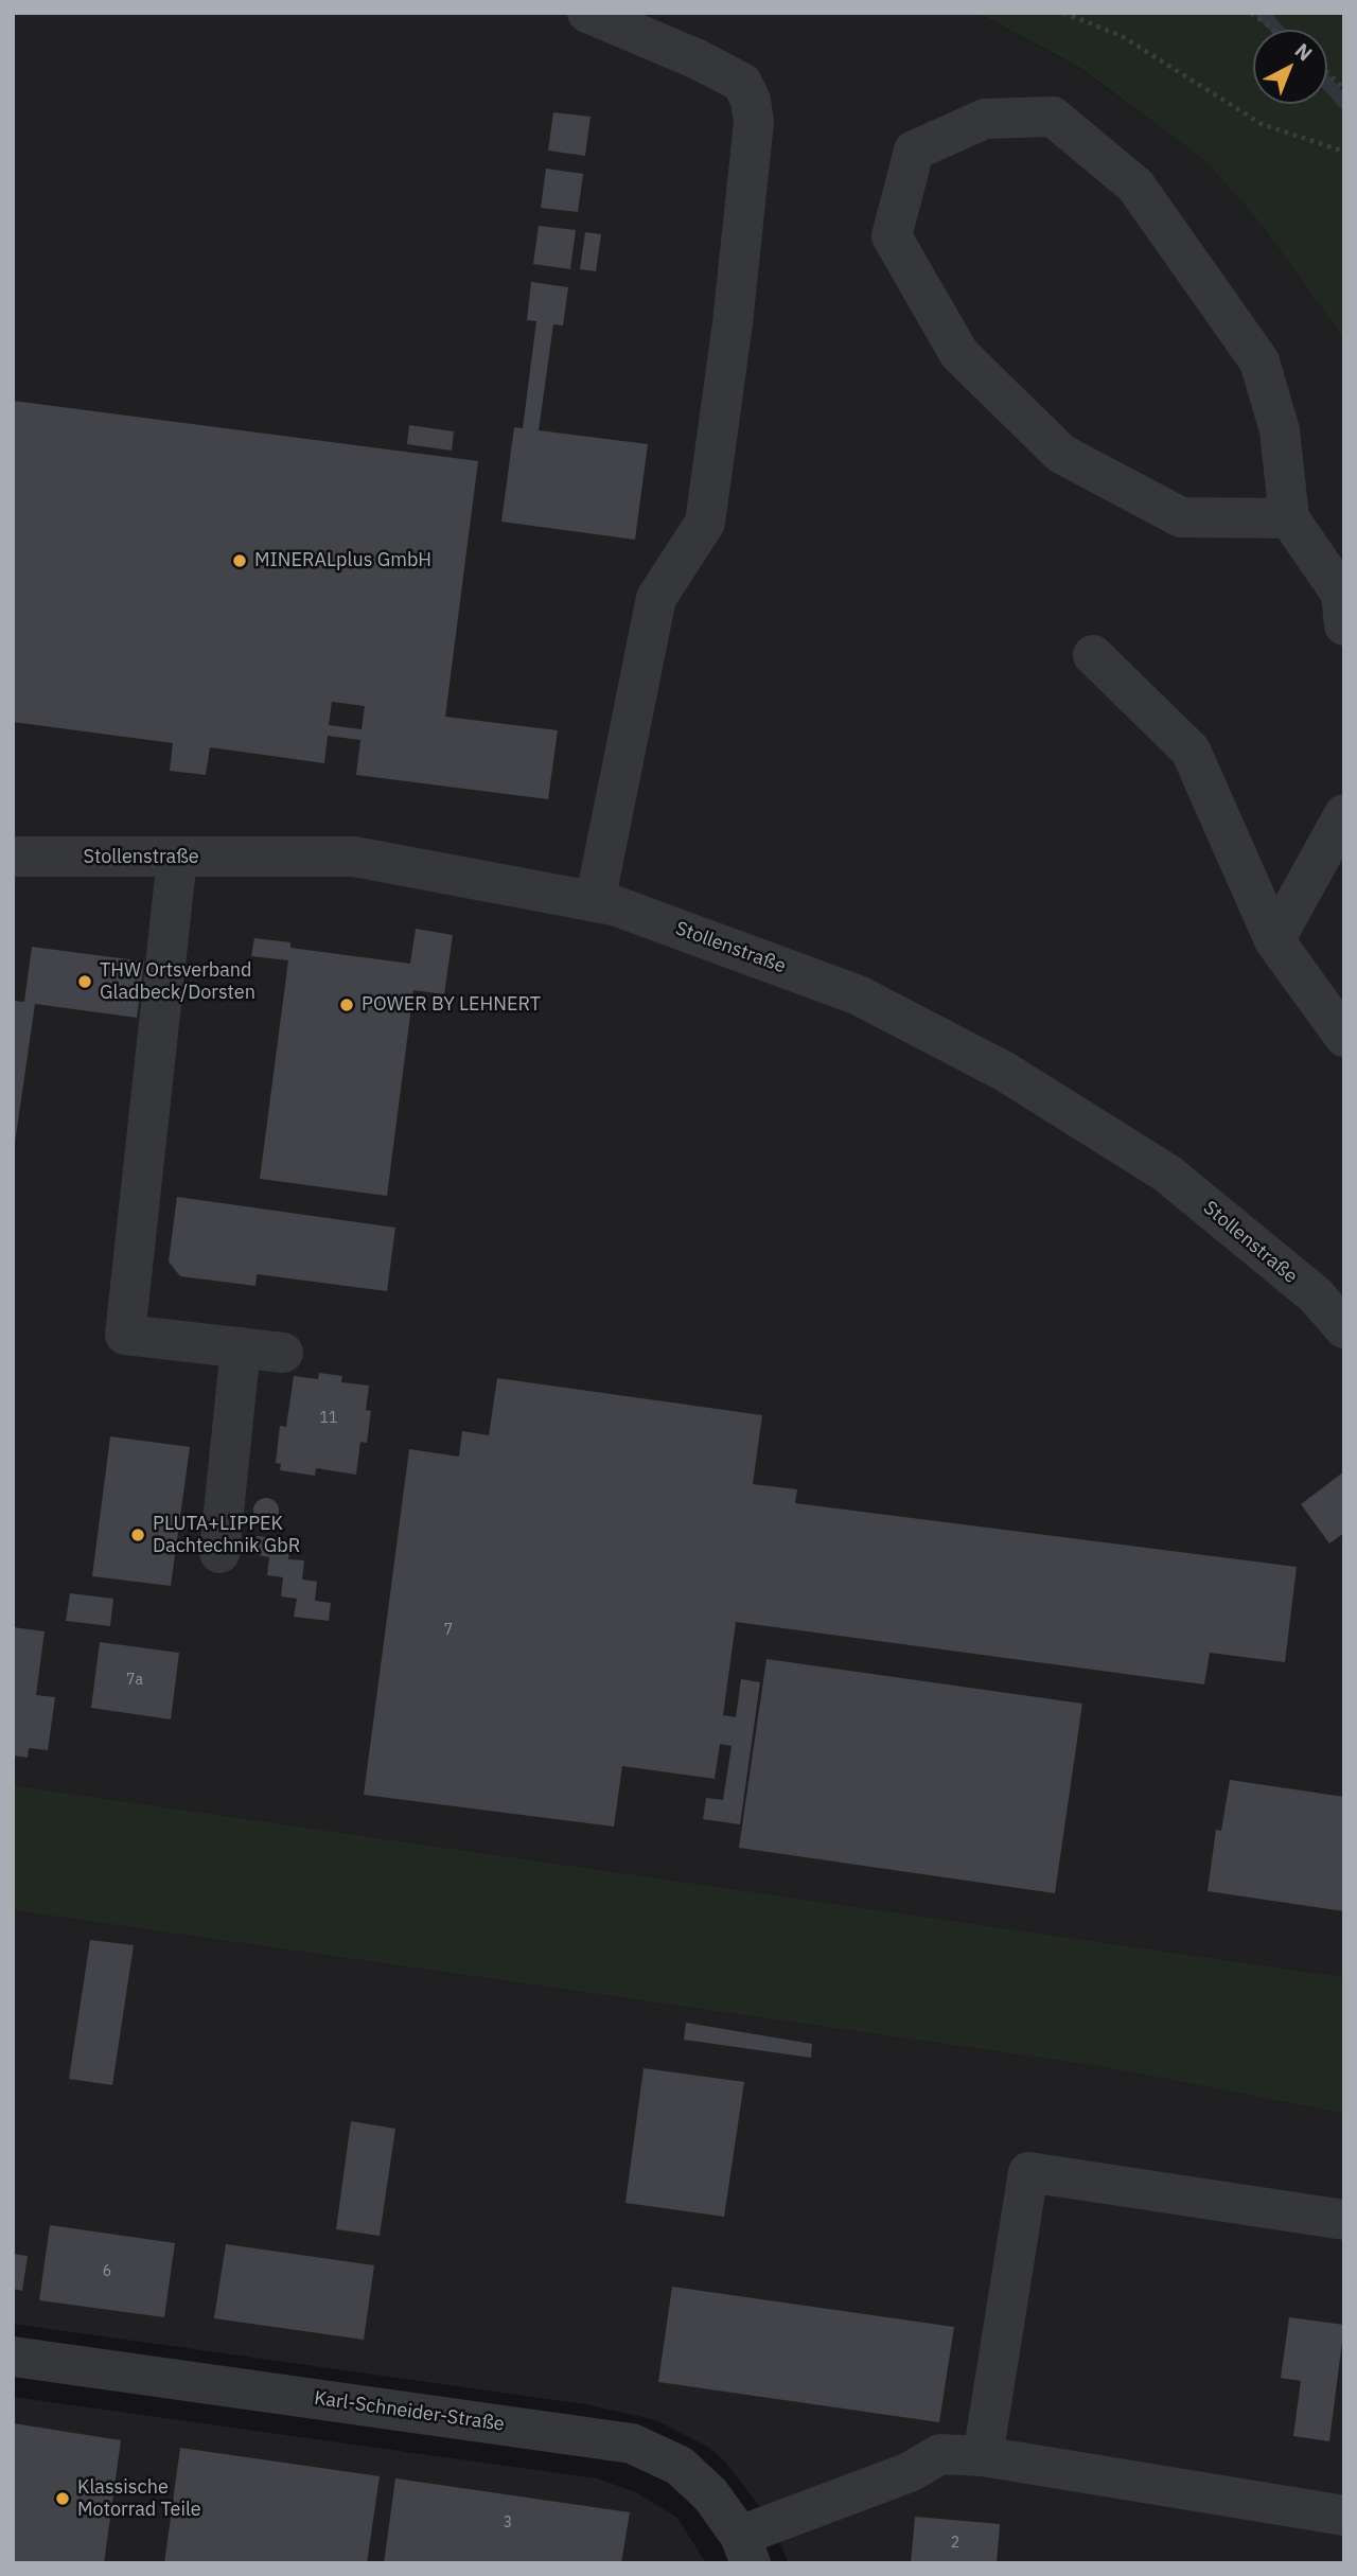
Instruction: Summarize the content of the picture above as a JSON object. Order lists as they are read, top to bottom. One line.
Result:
{"streets":{"street":["Stollenstraße","Karl-Schneider-Straße"]},"places":["MINERALplus GmbH","THW Ortsverband Gladbeck/Dorsten","POWER BY LEHNERT","PLUTA+LIPPEK Dachtechnik GbR","Klassische Motorrad Teile"],"house_numbers":["11","7","7a","6","3","2"],"north":"top right"}
